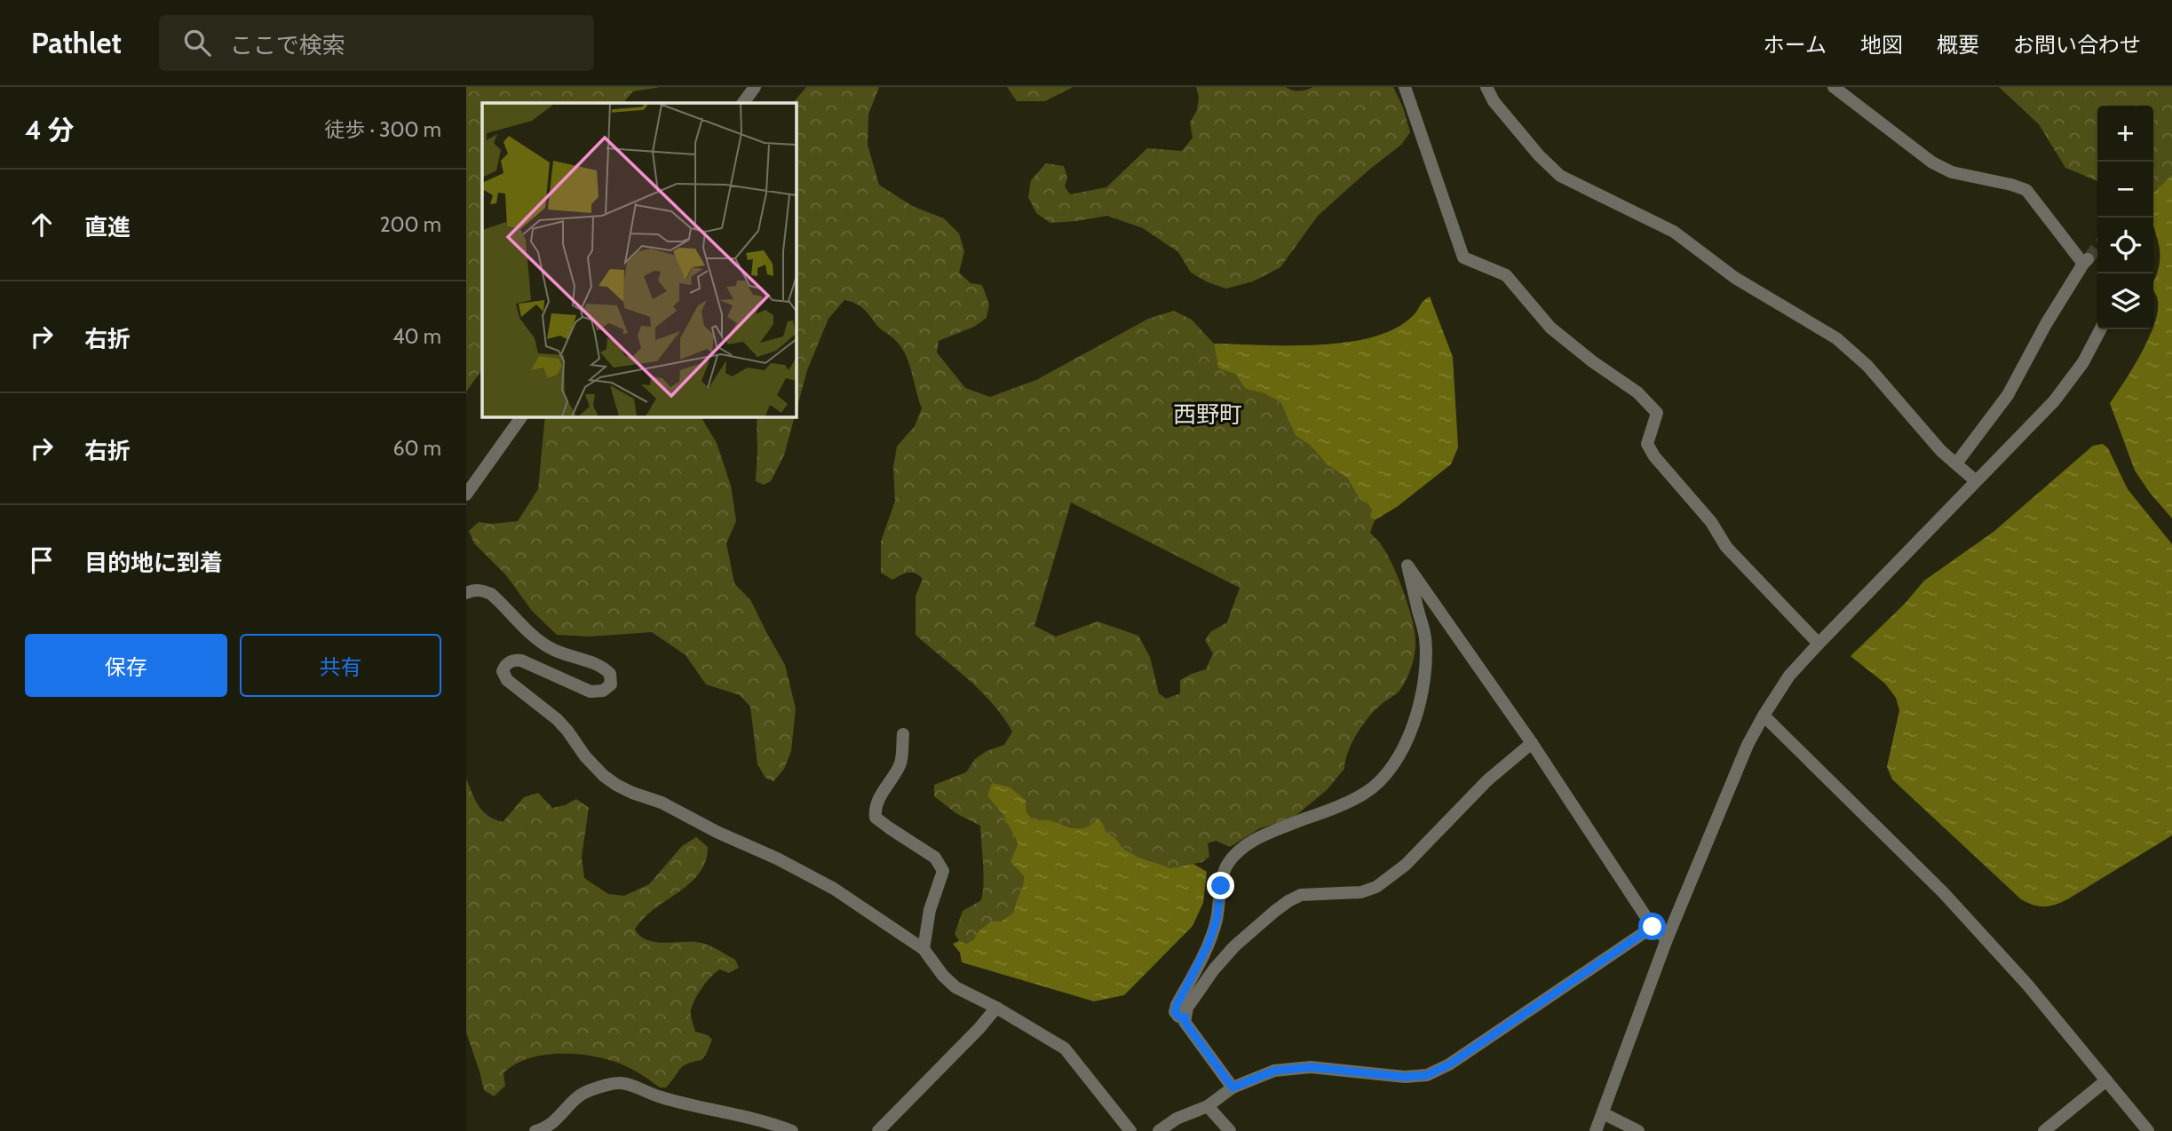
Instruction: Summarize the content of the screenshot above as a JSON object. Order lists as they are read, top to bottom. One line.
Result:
{"districts":["西野町"],"page":{"header":"Pathlet","search":"ここで検索","nav":["ホーム","地図","概要","お問い合わせ"],"heading":["4 分","徒歩 · 300 m"],"map_buttons":["+","−"],"list":[["直進","200 m"],["右折","40 m"],["右折","60 m"],"目的地に到着"],"buttons":["保存","共有"]}}
